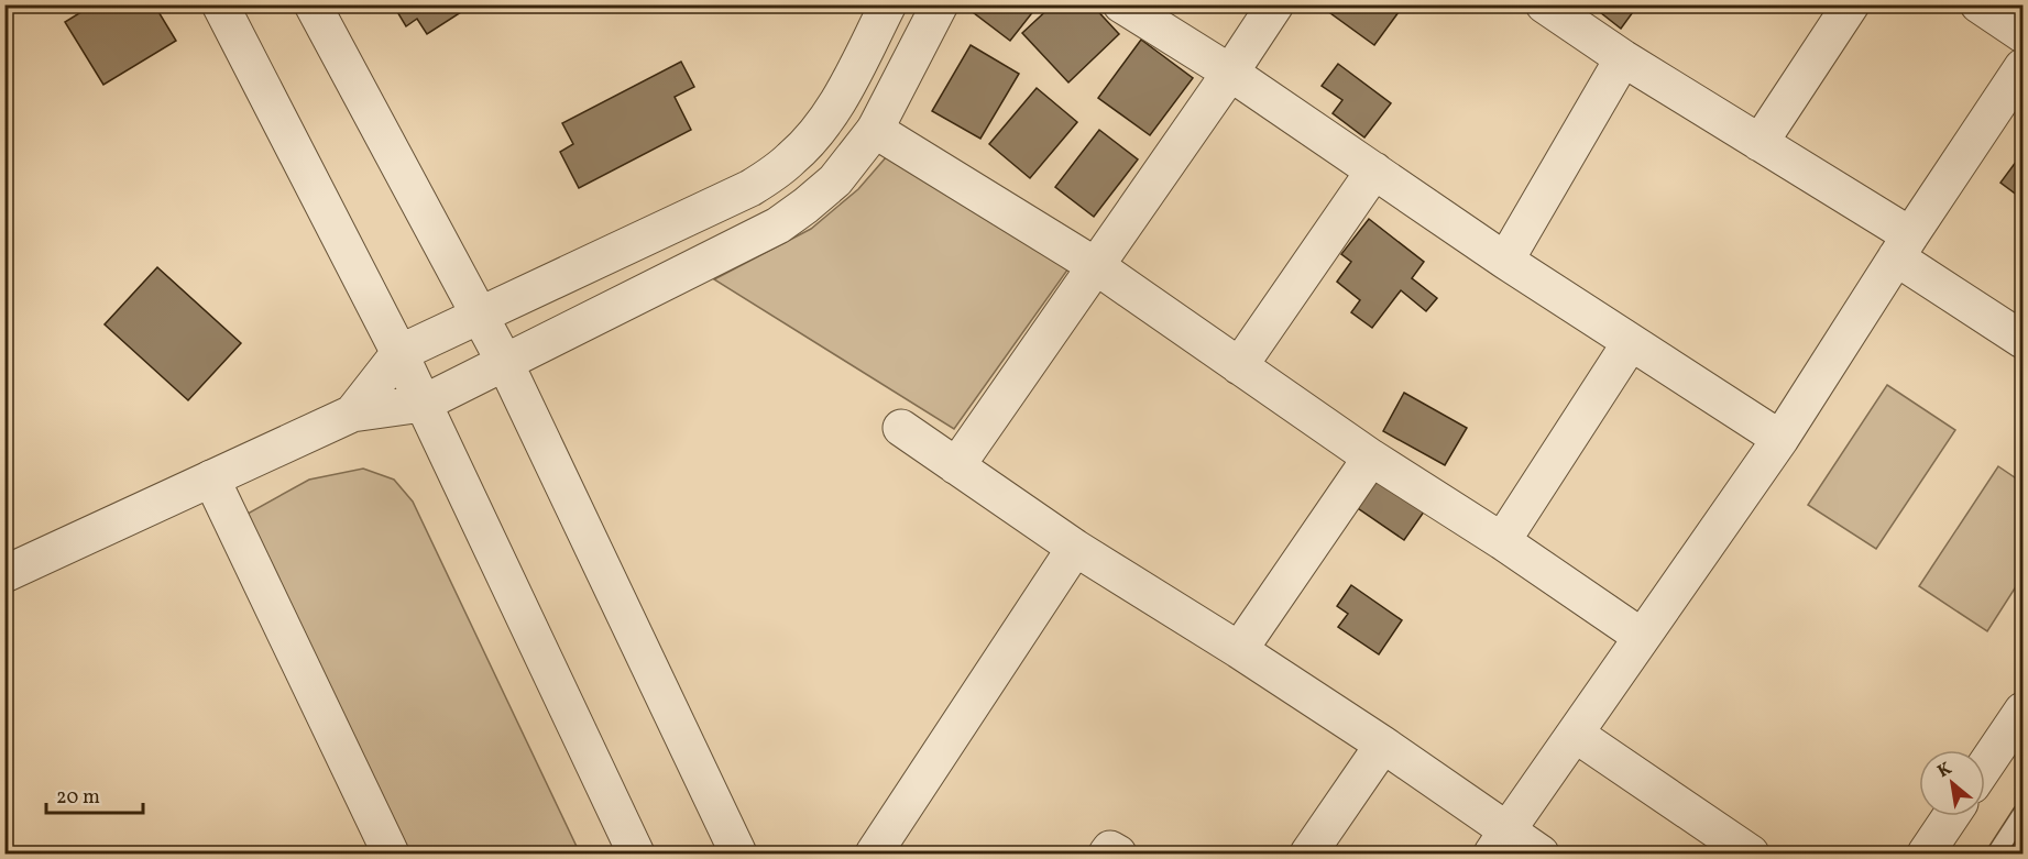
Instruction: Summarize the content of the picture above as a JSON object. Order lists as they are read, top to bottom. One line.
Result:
{"scale_bar":"20 m","north":"top left"}
